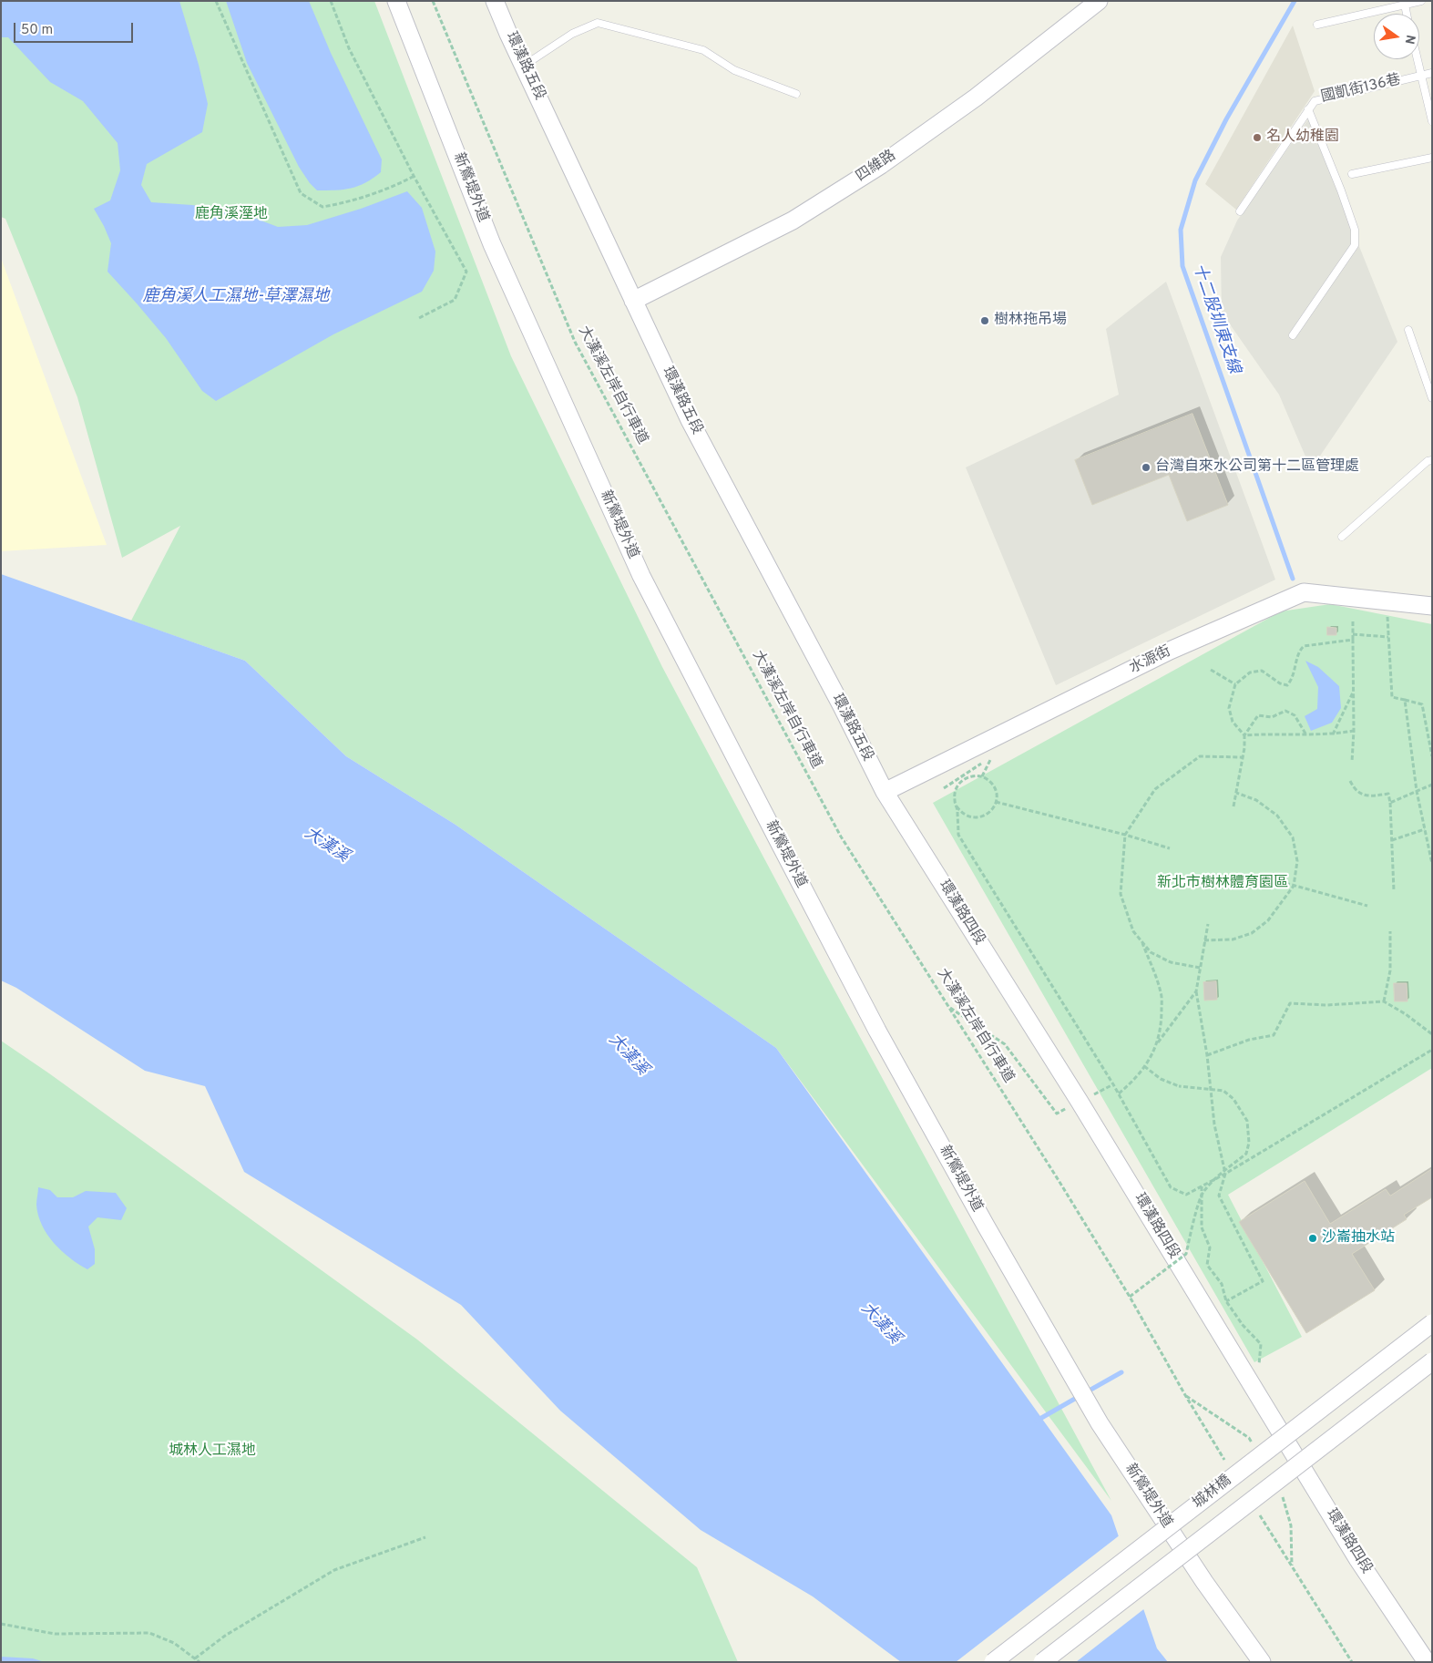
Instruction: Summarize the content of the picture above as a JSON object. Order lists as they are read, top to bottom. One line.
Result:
{"streets":{"street":["環漢路五段","四維路","新鶯堤外道","水源街","環漢路四段","城林橋"],"lane":["國凱街136巷"],"path":["大漢溪左岸自行車道"]},"crossings":[["環漢路五段","四維路"],["環漢路五段","水源街"],["環漢路五段","環漢路四段"],["水源街","環漢路四段"]],"water":["鹿角溪人工濕地-草澤濕地","十二股圳東支線","大漢溪"],"parks":["鹿角溪溼地","新北市樹林體育園區","城林人工濕地"],"places":["名人幼稚園","樹林拖吊場","台灣自來水公司第十二區管理處","沙崙抽水站"],"scale_bar":"50 m","north":"right"}
